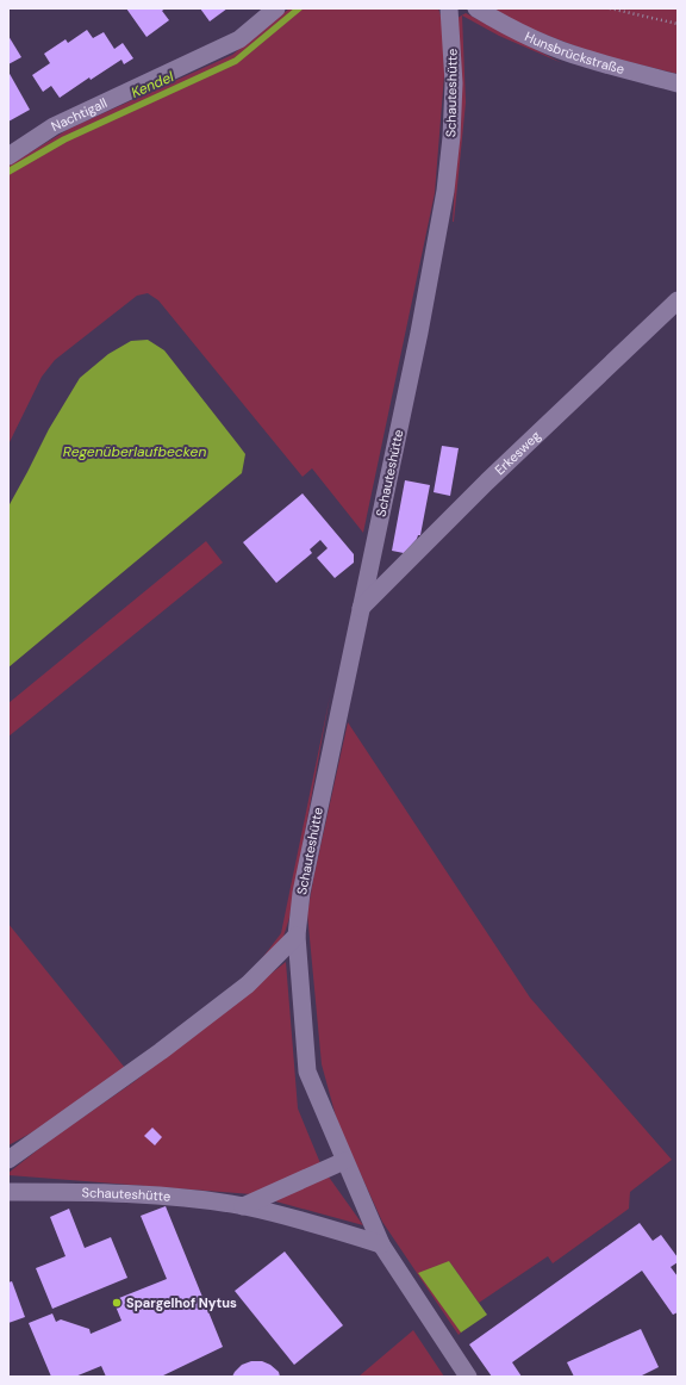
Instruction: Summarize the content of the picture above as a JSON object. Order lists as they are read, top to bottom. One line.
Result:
{"streets":{"street":["Hunsbrückstraße","Schauteshütte","Nachtigall","Erkesweg"]},"crossings":[["Schauteshütte","Erkesweg"]],"water":["Kendel","Regenüberlaufbecken"],"places":["Spargelhof Nytus"]}
